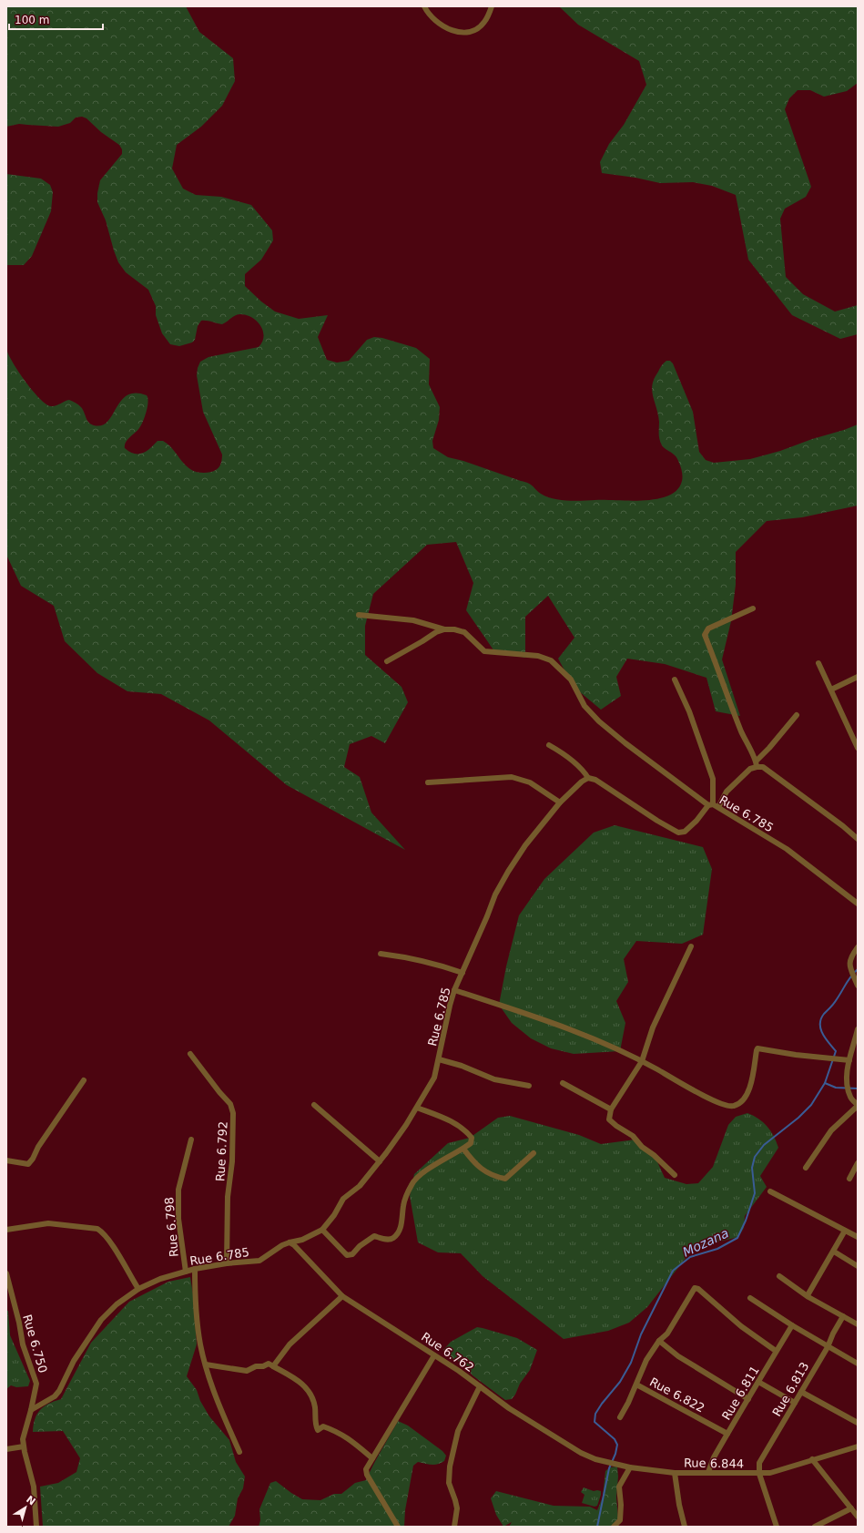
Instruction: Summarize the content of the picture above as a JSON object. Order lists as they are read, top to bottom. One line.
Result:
{"streets":{"street":["Rue 6.785","Rue 6.792","Rue 6.798","Rue 6.750","Rue 6.762","Rue 6.813","Rue 6.811","Rue 6.822","Rue 6.844"]},"crossings":[["Rue 6.785","Rue 6.792"],["Rue 6.785","Rue 6.798"],["Rue 6.785","Rue 6.750"],["Rue 6.785","Rue 6.762"],["Rue 6.762","Rue 6.844"],["Rue 6.813","Rue 6.844"],["Rue 6.811","Rue 6.822"],["Rue 6.811","Rue 6.844"]],"water":["Mozana"],"scale_bar":"100 m","north":"top right"}
